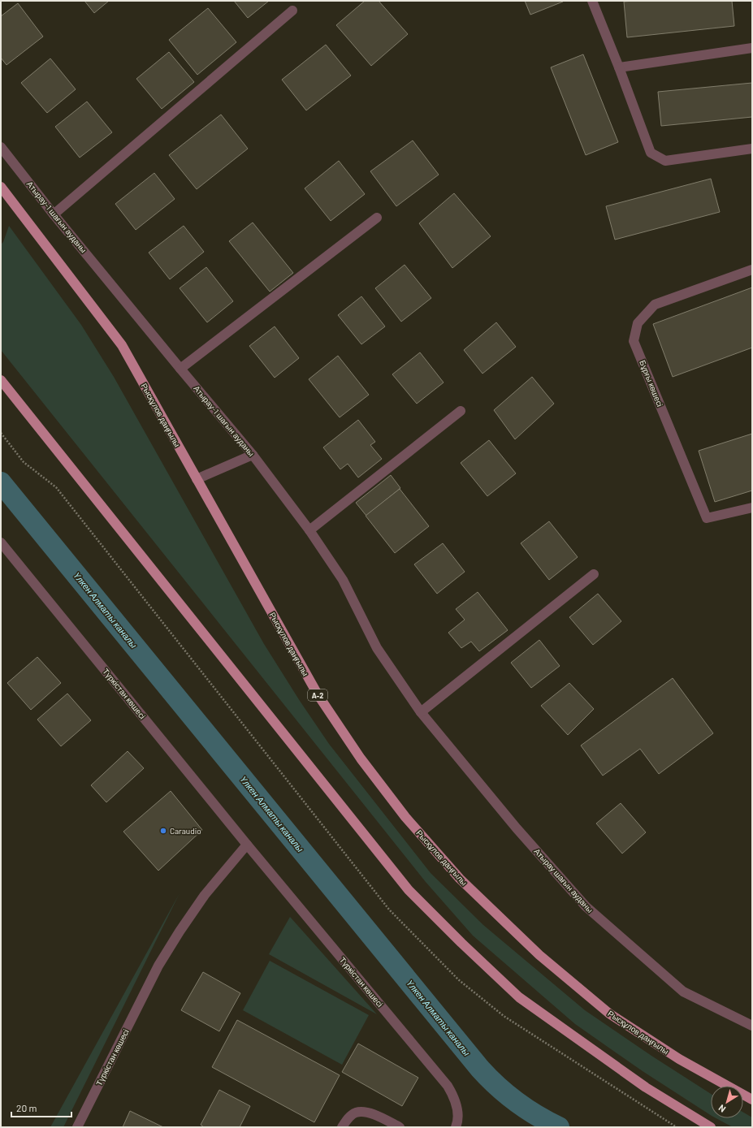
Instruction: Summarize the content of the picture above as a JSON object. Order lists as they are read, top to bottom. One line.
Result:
{"streets":{"main road":["Рысқұлов даңғылы","A-2"],"street":["Атырау-1 шағын ауданы","Бұрғы көшесі","Түркістан көшесі","Атырау шағын ауданы"]},"crossings":[["Атырау-1 шағын ауданы","Атырау шағын ауданы"]],"water":["Үлкен Алматы каналы"],"places":["Caraudio"],"scale_bar":"20 m","north":"bottom left"}
